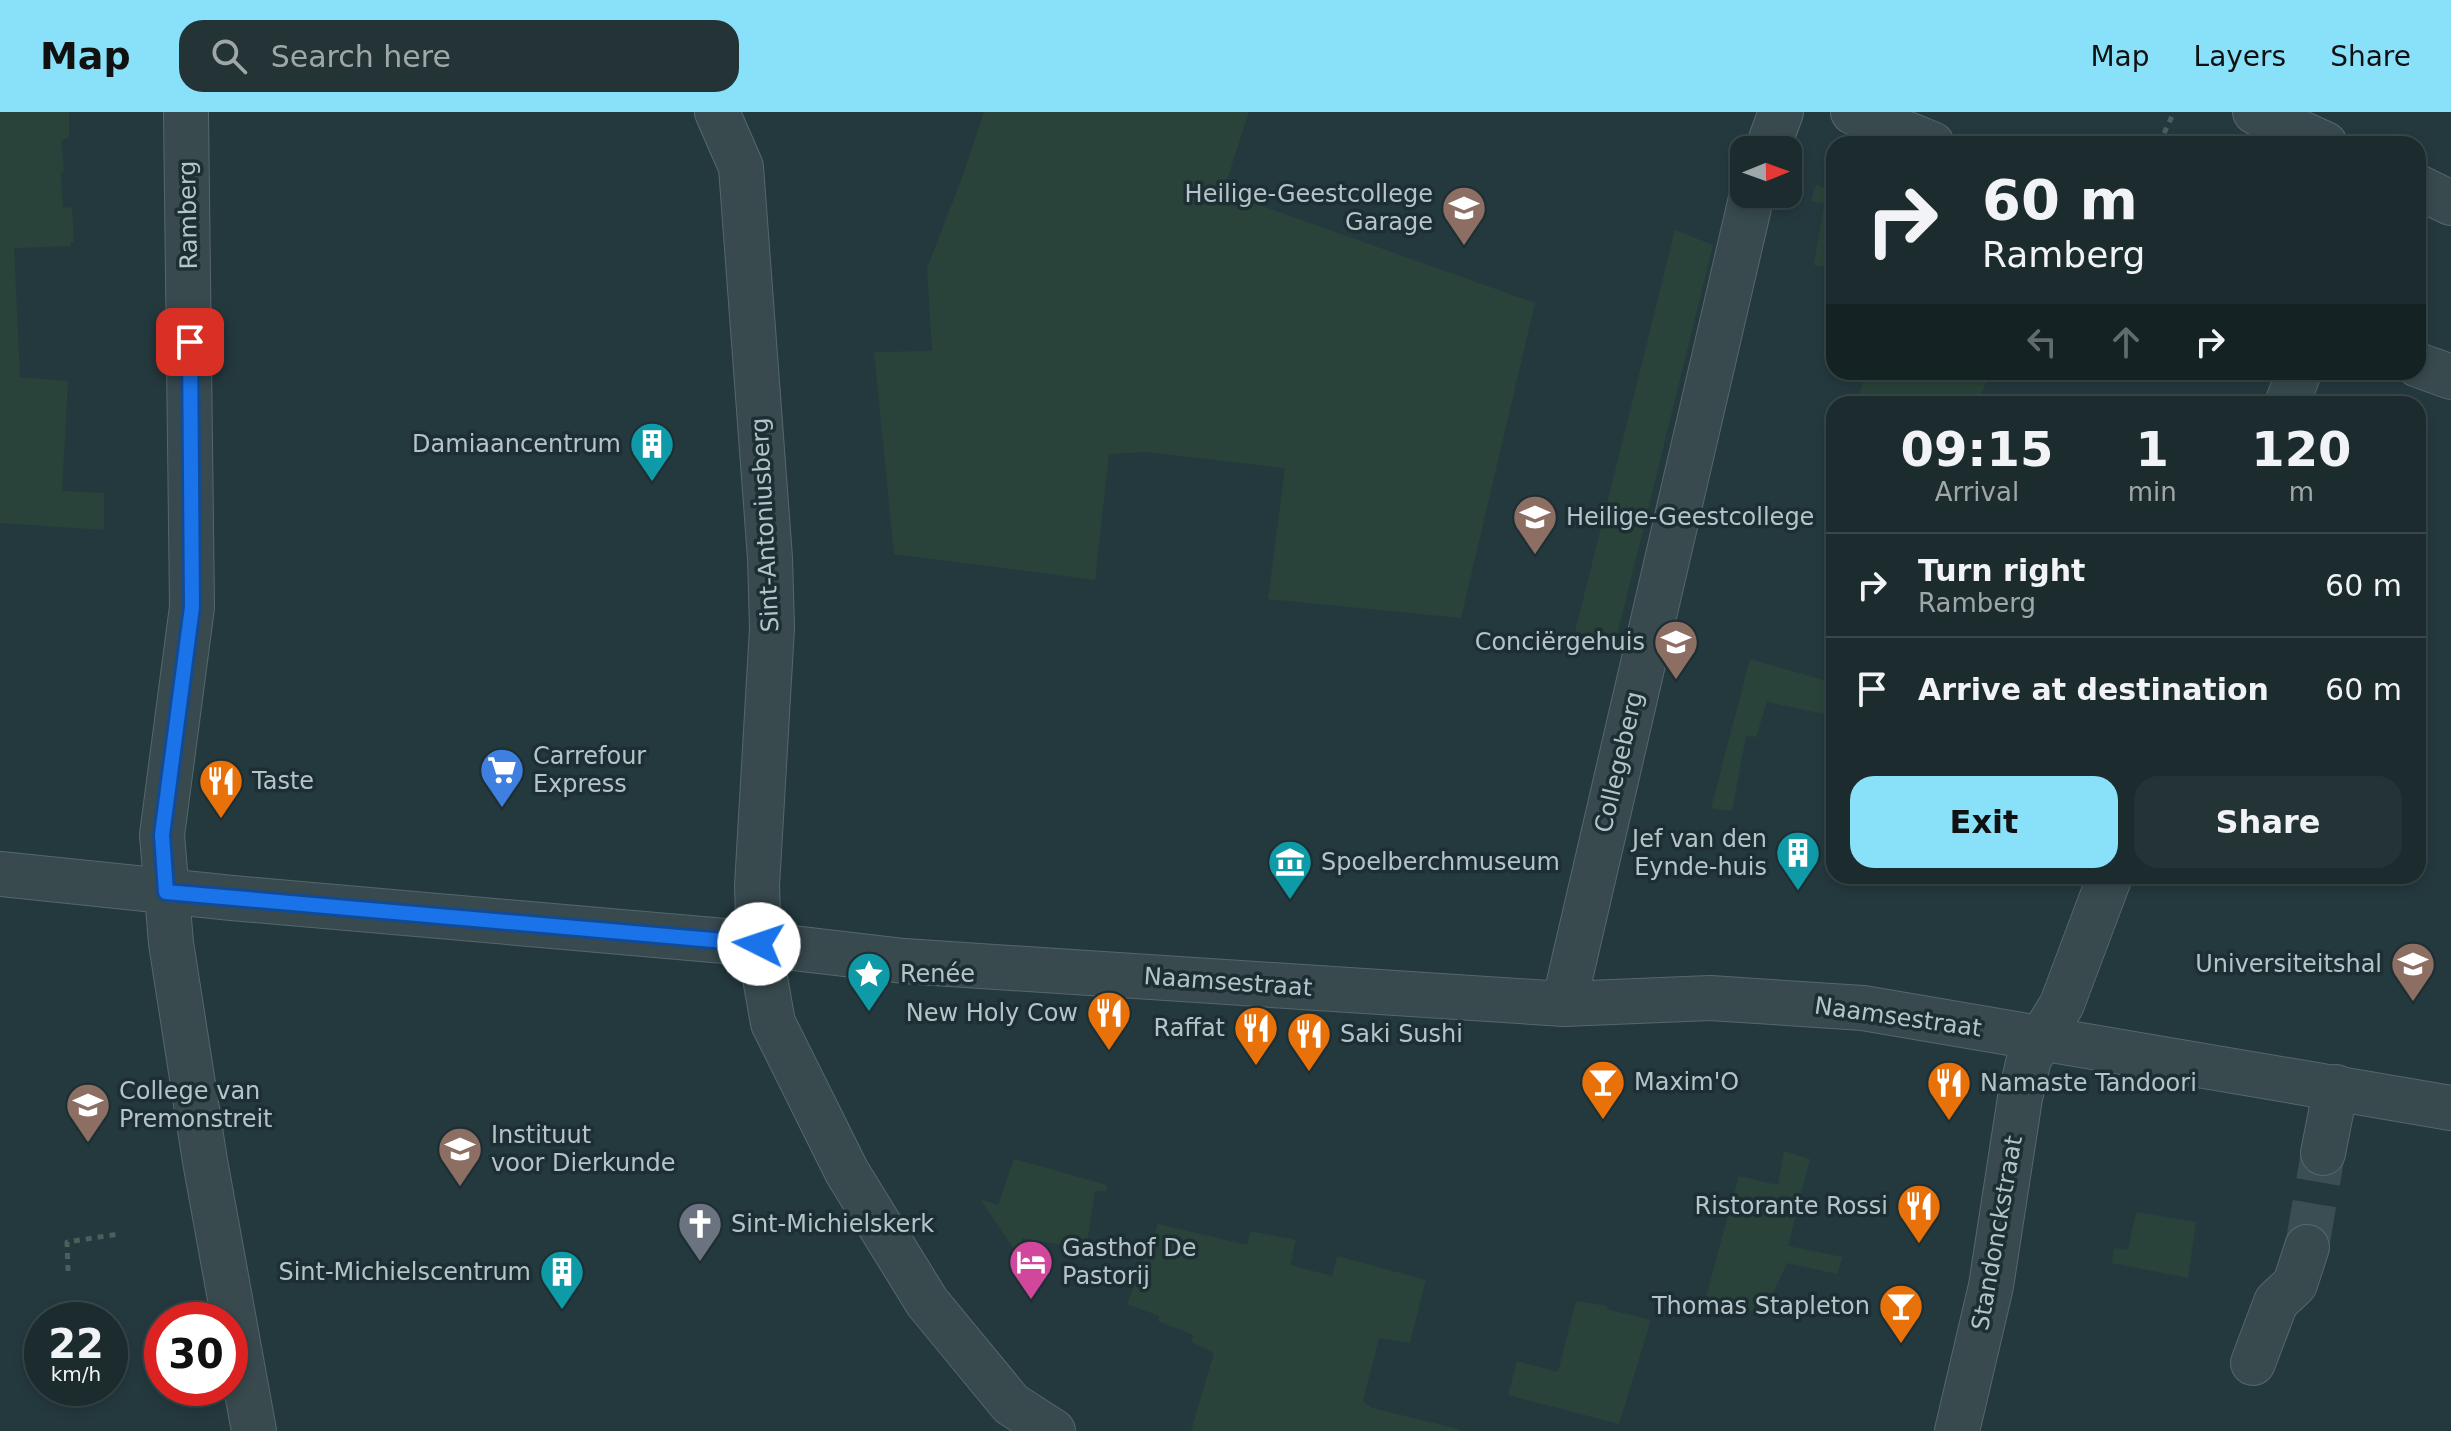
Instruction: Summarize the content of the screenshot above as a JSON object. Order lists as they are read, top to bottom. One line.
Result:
{"streets":{"street":["Ramberg","Sint-Antoniusberg","Collegeberg","Naamsestraat","Standonckstraat"]},"crossings":[["Ramberg","Naamsestraat"],["Sint-Antoniusberg","Naamsestraat"],["Collegeberg","Naamsestraat"],["Naamsestraat","Standonckstraat"]],"places":{"school or university":["Heilige-Geestcollege Garage","Heilige-Geestcollege","Conciërgehuis","Universiteitshal","College van Premonstreit","Instituut voor Dierkunde"],"building":["Damiaancentrum","Jef van den Eynde-huis","Sint-Michielscentrum"],"supermarket":["Carrefour Express"],"restaurant":["Taste","New Holy Cow","Raffat","Saki Sushi","Namaste Tandoori","Ristorante Rossi"],"museum":["Spoelberchmuseum"],"place":["Renée"],"bar":["Maxim'O","Thomas Stapleton"],"church":["Sint-Michielskerk"],"hotel":["Gasthof De Pastorij"]},"north":"right","page":{"header":"Map","search":"Search here","nav":["Map","Layers","Share"],"turn":["60 m","Ramberg"],"eta":["09:15","Arrival","1","min","120","m"],"list":[{"name":"Turn right","note":"Ramberg","value":"60 m"},{"name":"Arrive at destination","value":"60 m"}],"buttons":["Exit","Share"],"speed":"22 km/h","limit":"30"}}
